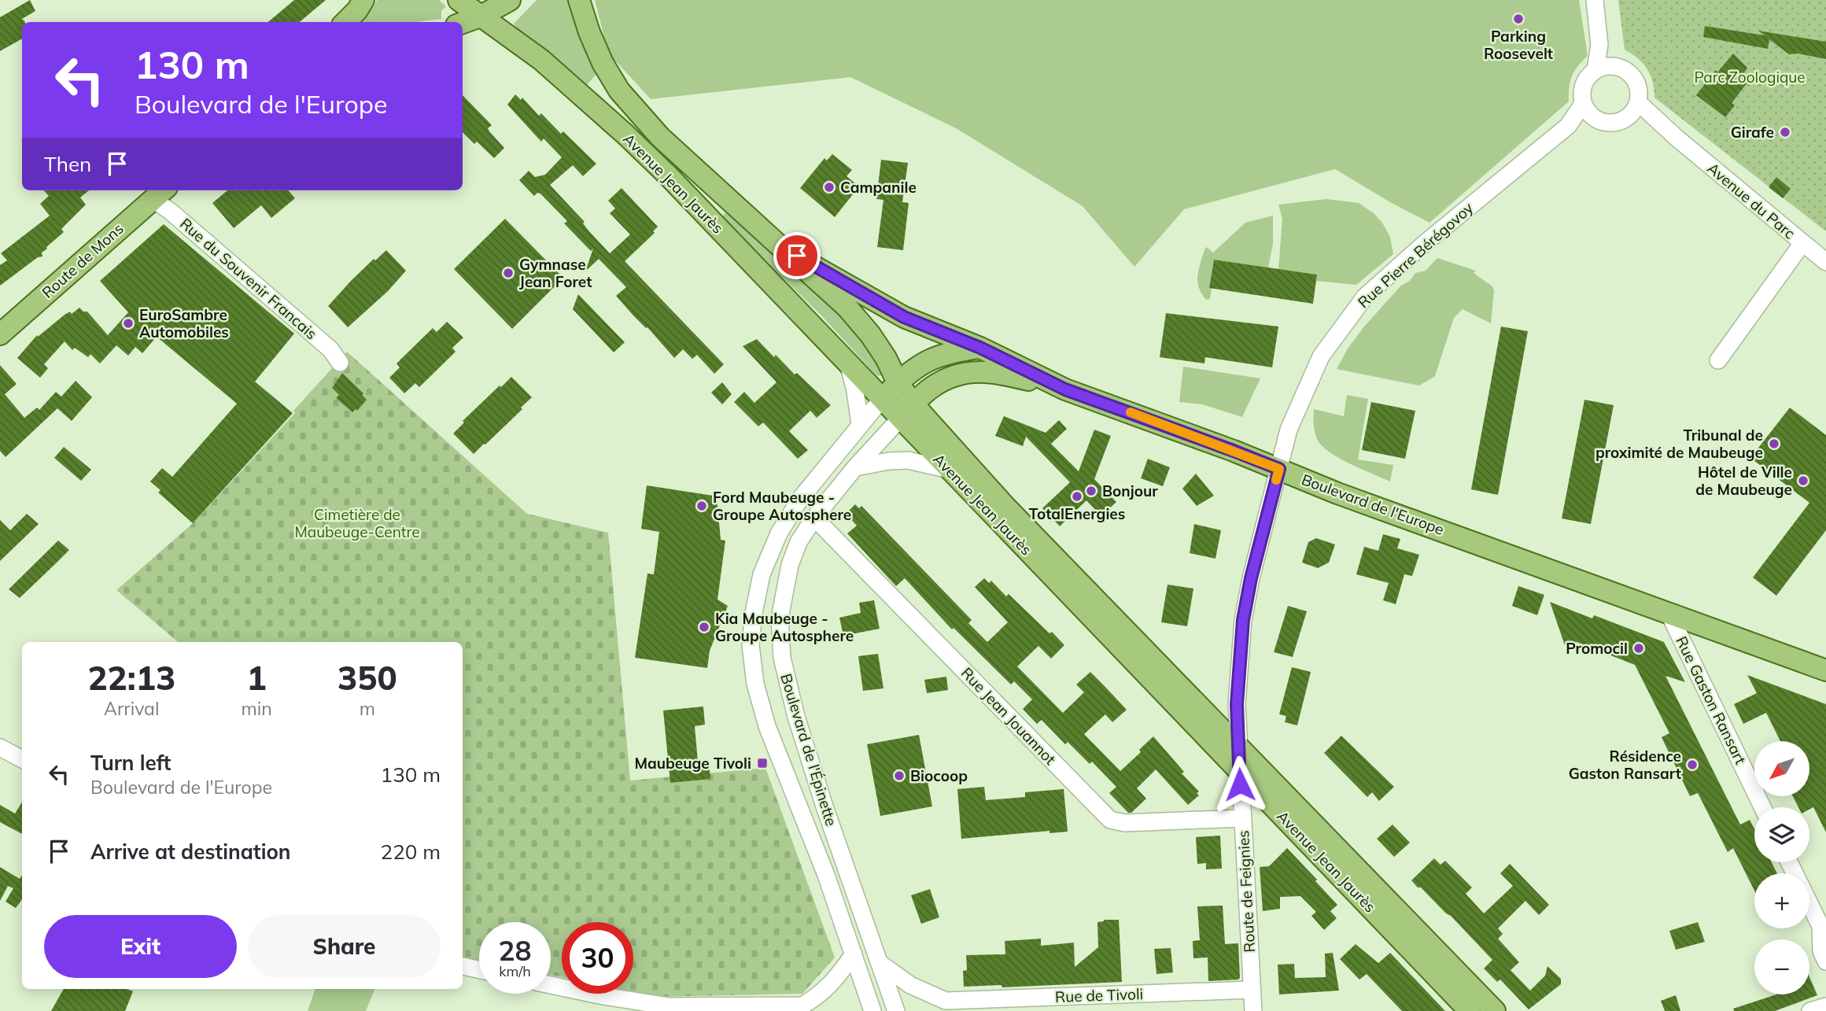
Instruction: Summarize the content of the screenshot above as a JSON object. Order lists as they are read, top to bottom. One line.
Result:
{"streets":{"main road":["Avenue Jean Jaurès","Route de Mons","Boulevard de l'Europe"],"street":["Avenue du Parc","Rue Pierre Bérégovoy","Rue du Souvenir Francais","Rue Gaston Ransart","Rue Jean Jouannot","Boulevard de l'Épinette","Route de Feignies","Rue de Tivoli"]},"crossings":[["Avenue Jean Jaurès","Rue Pierre Bérégovoy"],["Avenue Jean Jaurès","Boulevard de l'Europe"],["Avenue Jean Jaurès","Boulevard de l'Épinette"],["Avenue Jean Jaurès","Route de Feignies"],["Avenue du Parc","Rue Pierre Bérégovoy"],["Rue Pierre Bérégovoy","Boulevard de l'Europe"],["Rue Pierre Bérégovoy","Route de Feignies"],["Route de Mons","Rue du Souvenir Francais"],["Boulevard de l'Europe","Rue Gaston Ransart"],["Rue Jean Jouannot","Boulevard de l'Épinette"],["Rue Jean Jouannot","Route de Feignies"],["Boulevard de l'Épinette","Rue de Tivoli"],["Route de Feignies","Rue de Tivoli"]],"parks":["Parc Zoologique","Cimetière de Maubeuge-Centre"],"places":{"other":["Parking Roosevelt","Girafe","Campanile","Gymnase Jean Foret","EuroSambre Automobiles","Tribunal de proximité de Maubeuge","Hôtel de Ville de Maubeuge","Bonjour","TotalEnergies","Ford Maubeuge - Groupe Autosphere","Kia Maubeuge - Groupe Autosphere","Promocil","Résidence Gaston Ransart","Biocoop"],"transit":["Maubeuge Tivoli"]},"north":"bottom left","page":{"turn":["130 m","Boulevard de l'Europe"],"then":"Then","eta":["22:13","Arrival","1","min","350","m"],"list":[{"name":"Turn left","note":"Boulevard de l'Europe","value":"130 m"},{"name":"Arrive at destination","value":"220 m"}],"map_buttons":["+","−"],"buttons":["Exit","Share"],"speed":"28 km/h","limit":"30"}}
